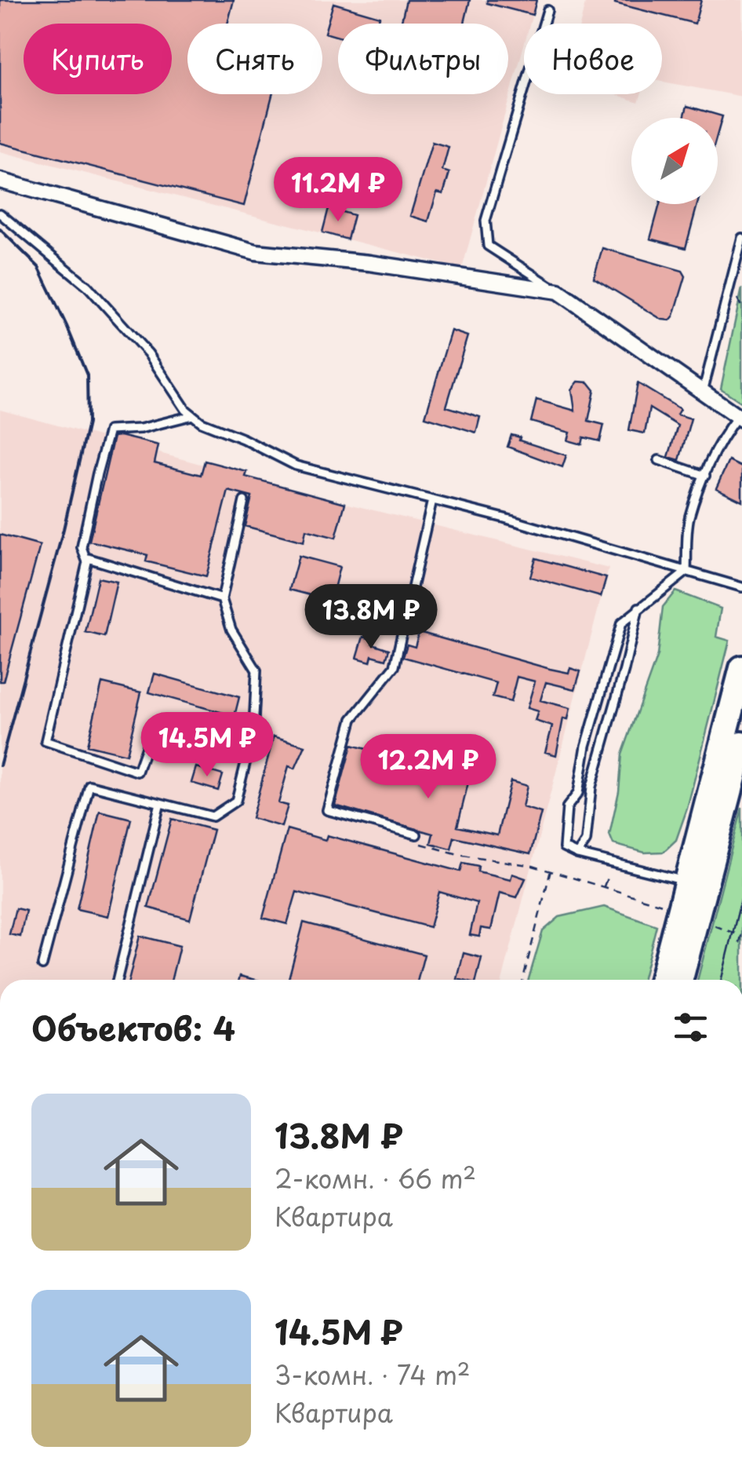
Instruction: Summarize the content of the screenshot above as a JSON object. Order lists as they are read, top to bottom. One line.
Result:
{"north":"top right","page":{"chip":["Купить","Снять","Фильтры","Новое"],"price":["11.2M ₽","13.8M ₽","14.5M ₽","12.2M ₽"],"heading":"Объектов: 4","list":[{"name":"13.8M ₽","note":"2-комн. · 66 m² · Квартира"},{"name":"14.5M ₽","note":"3-комн. · 74 m² · Квартира"}]}}
